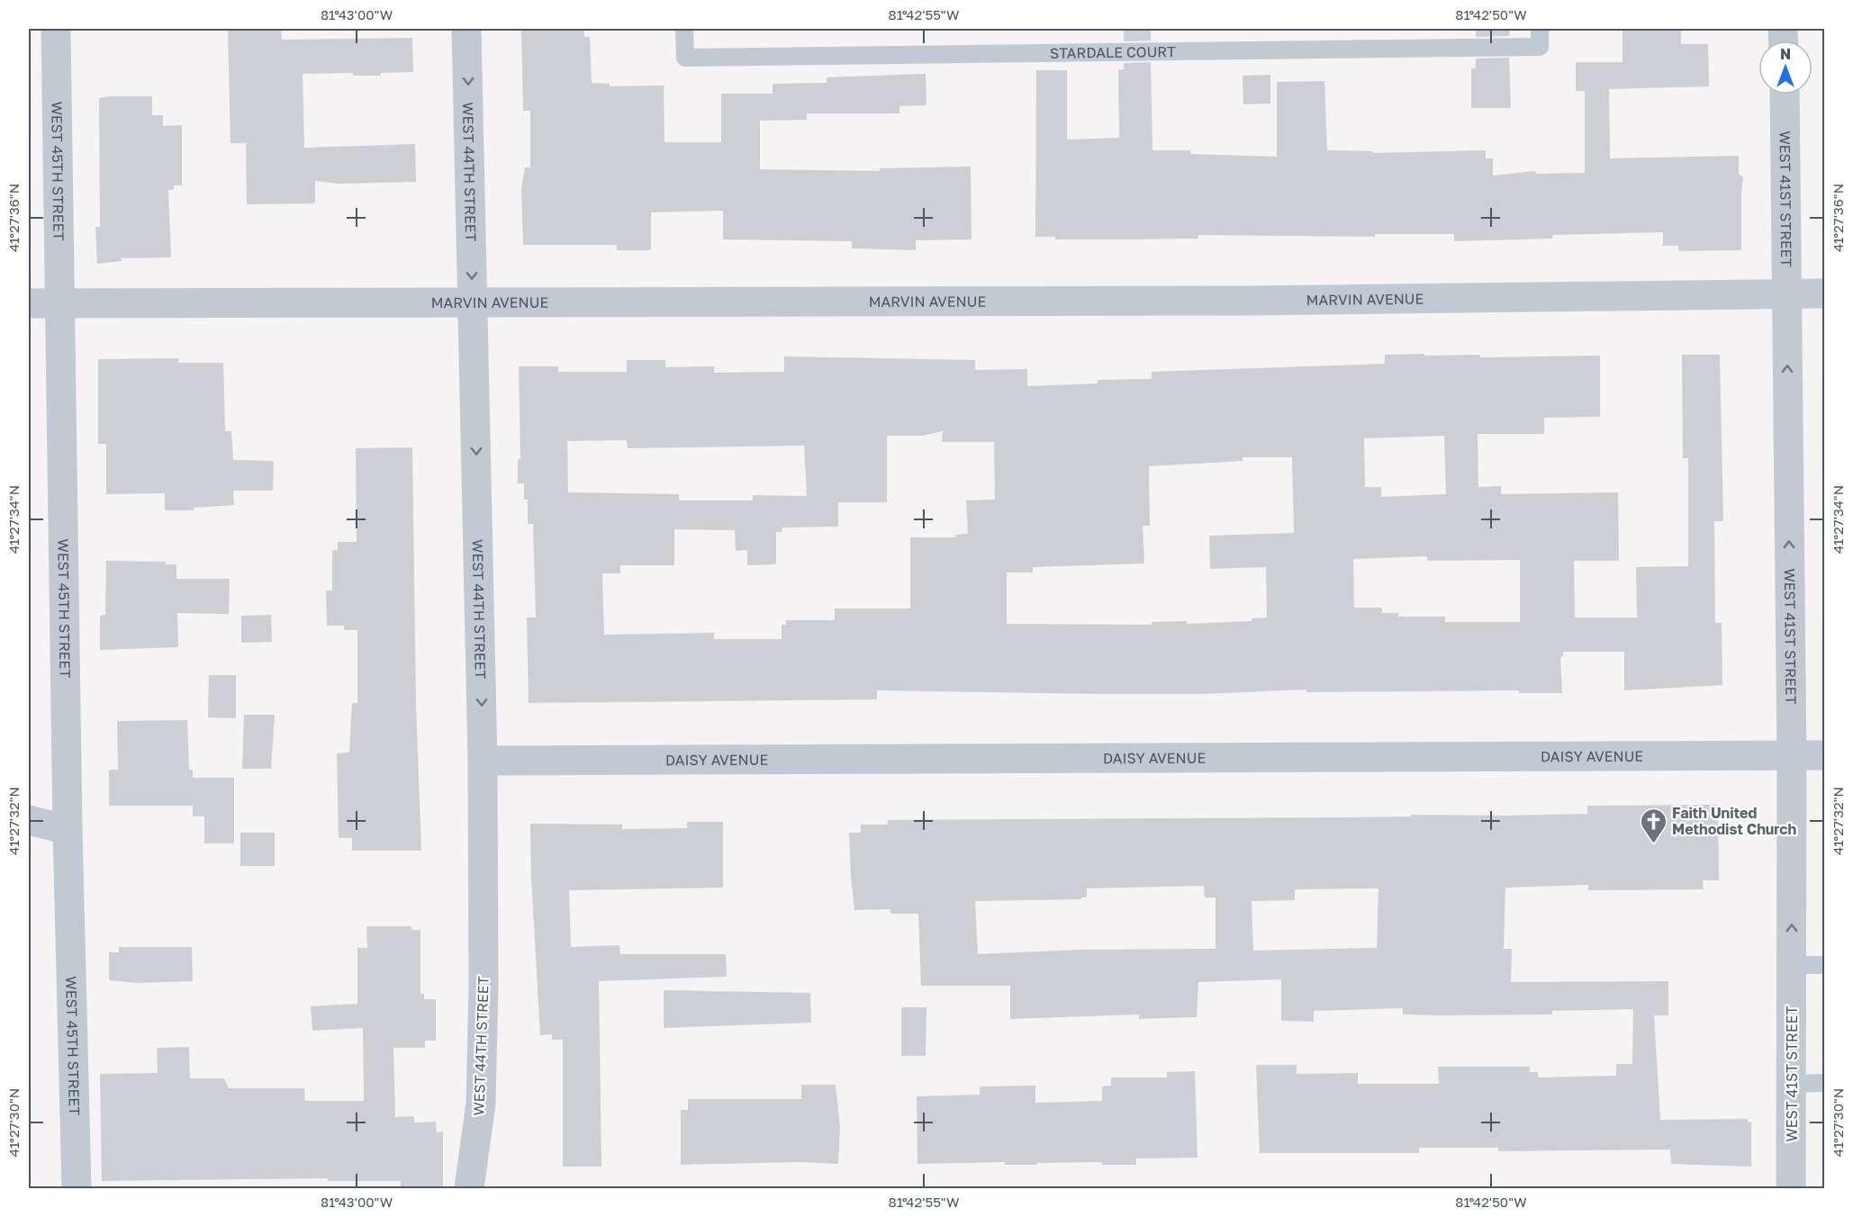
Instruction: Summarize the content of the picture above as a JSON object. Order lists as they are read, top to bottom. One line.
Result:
{"streets":{"street":["WEST 45TH STREET","WEST 44TH STREET","WEST 41ST STREET","MARVIN AVENUE","DAISY AVENUE"],"lane":["STARDALE COURT"]},"crossings":[["WEST 45TH STREET","MARVIN AVENUE"],["WEST 44TH STREET","MARVIN AVENUE"],["WEST 44TH STREET","DAISY AVENUE"],["WEST 41ST STREET","MARVIN AVENUE"],["WEST 41ST STREET","DAISY AVENUE"]],"one_way":["WEST 44TH STREET","WEST 41ST STREET"],"places":{"church":["Faith United Methodist Church"]},"north":"top","coordinates":["81°43'00\"W","81°42'55\"W","81°42'50\"W","41°27'36\"N","41°27'34\"N","41°27'32\"N","41°27'30\"N"]}
